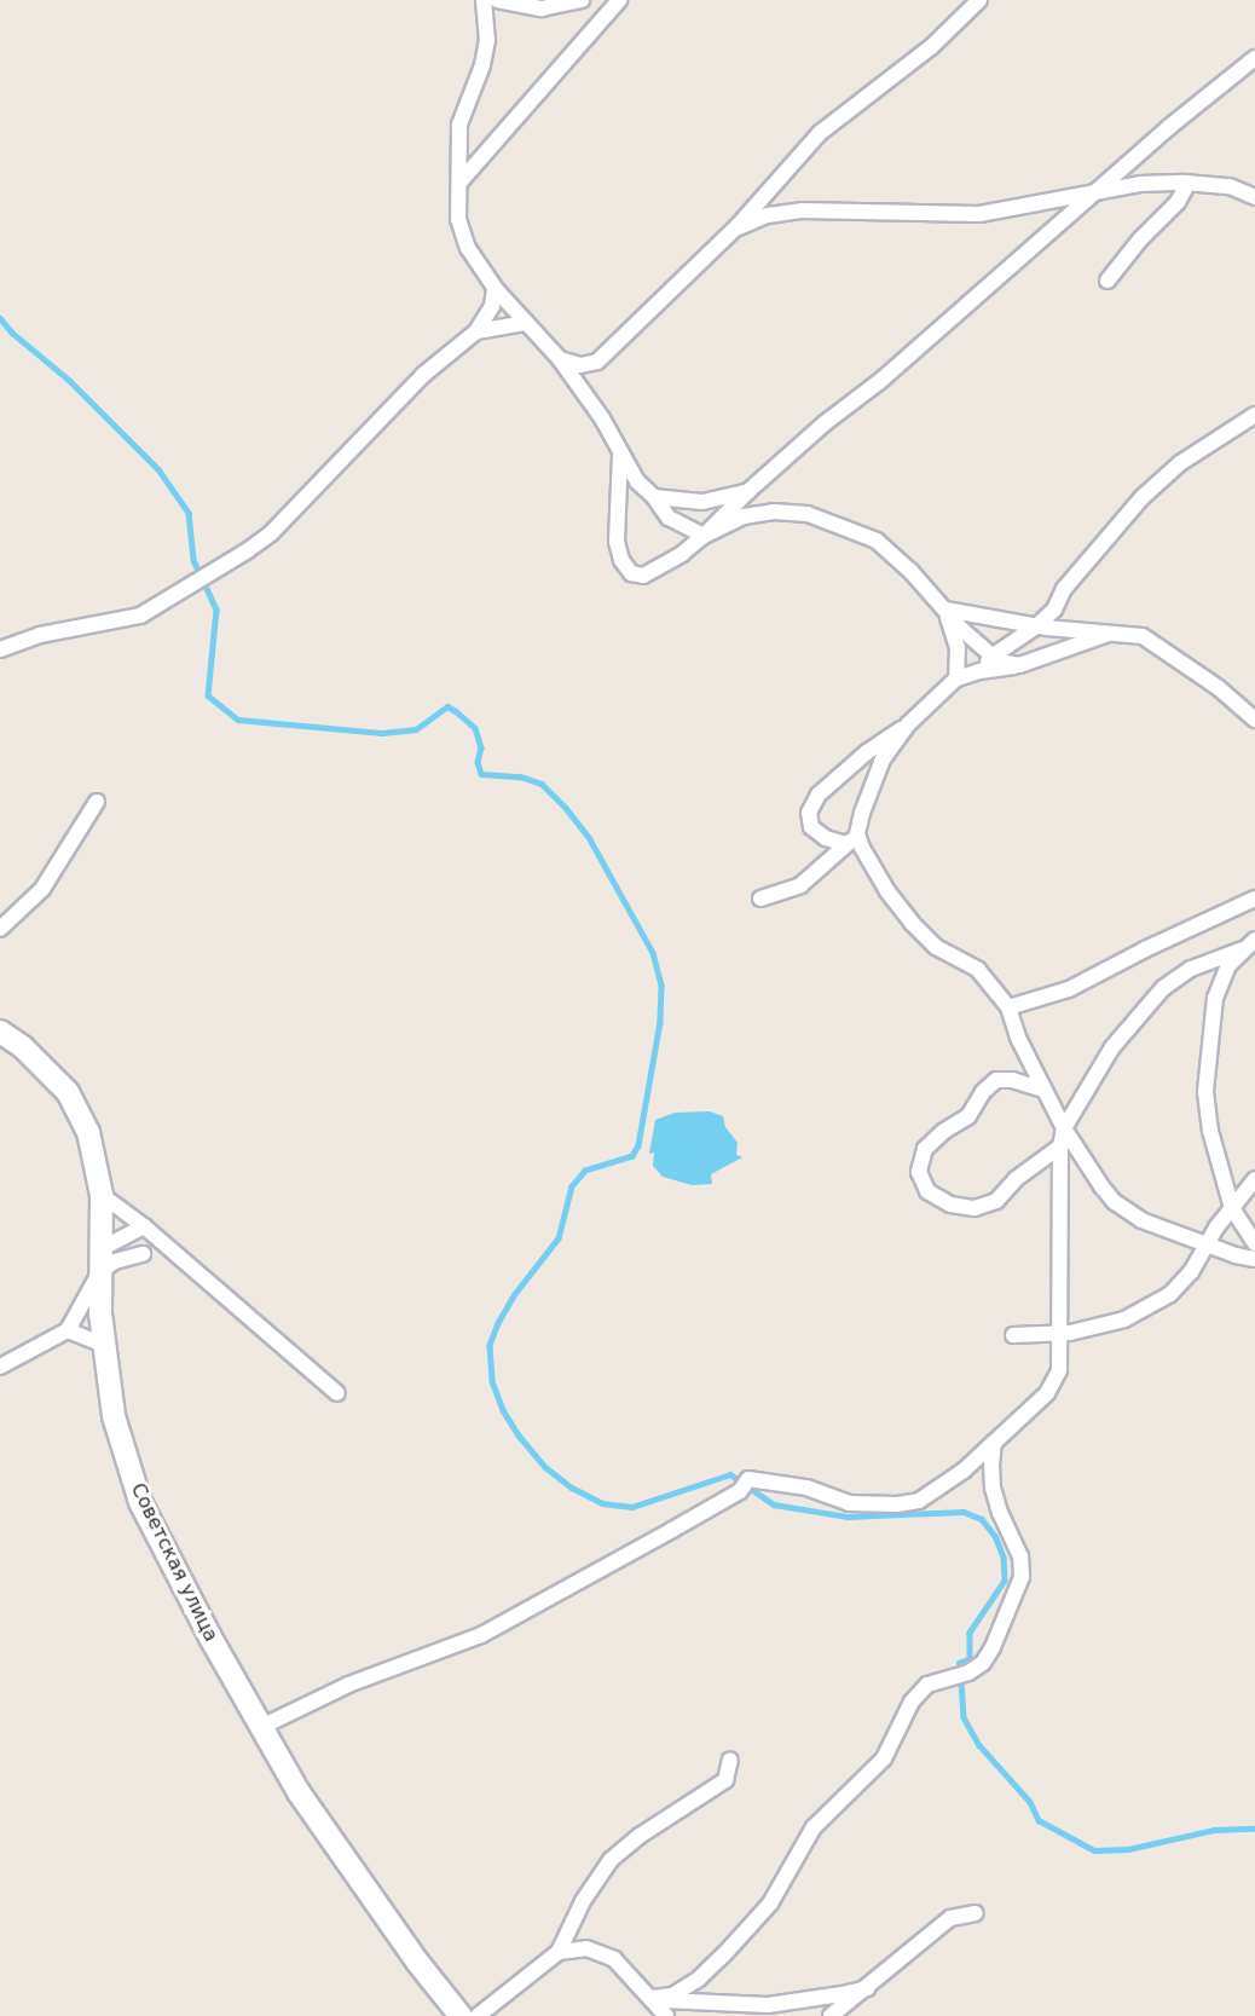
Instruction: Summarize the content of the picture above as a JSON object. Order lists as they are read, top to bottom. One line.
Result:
{"streets":{"main road":["Советская улица"]}}
